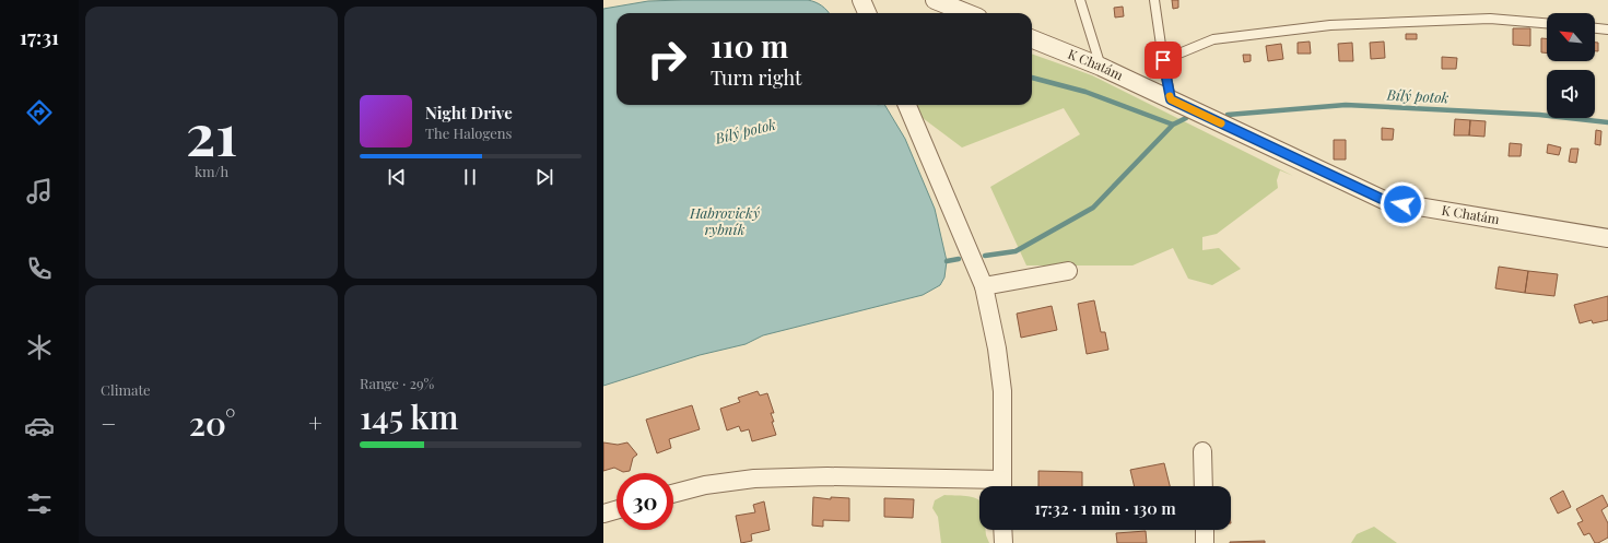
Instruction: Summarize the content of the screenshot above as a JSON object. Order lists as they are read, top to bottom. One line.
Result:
{"streets":{"street":["K Chatám"]},"water":["Bílý potok","Habrovický rybník"],"north":"top left","page":{"tabs":"17:31","tile":[["21","km/h"],"Climate",["Range · 29%","145 km"]],"turn":["110 m","Turn right"],"song":["Night Drive","The Halogens"],"heat":["−","20°","+"],"limit":"30","trip":"17:32 · 1 min · 130 m"}}
